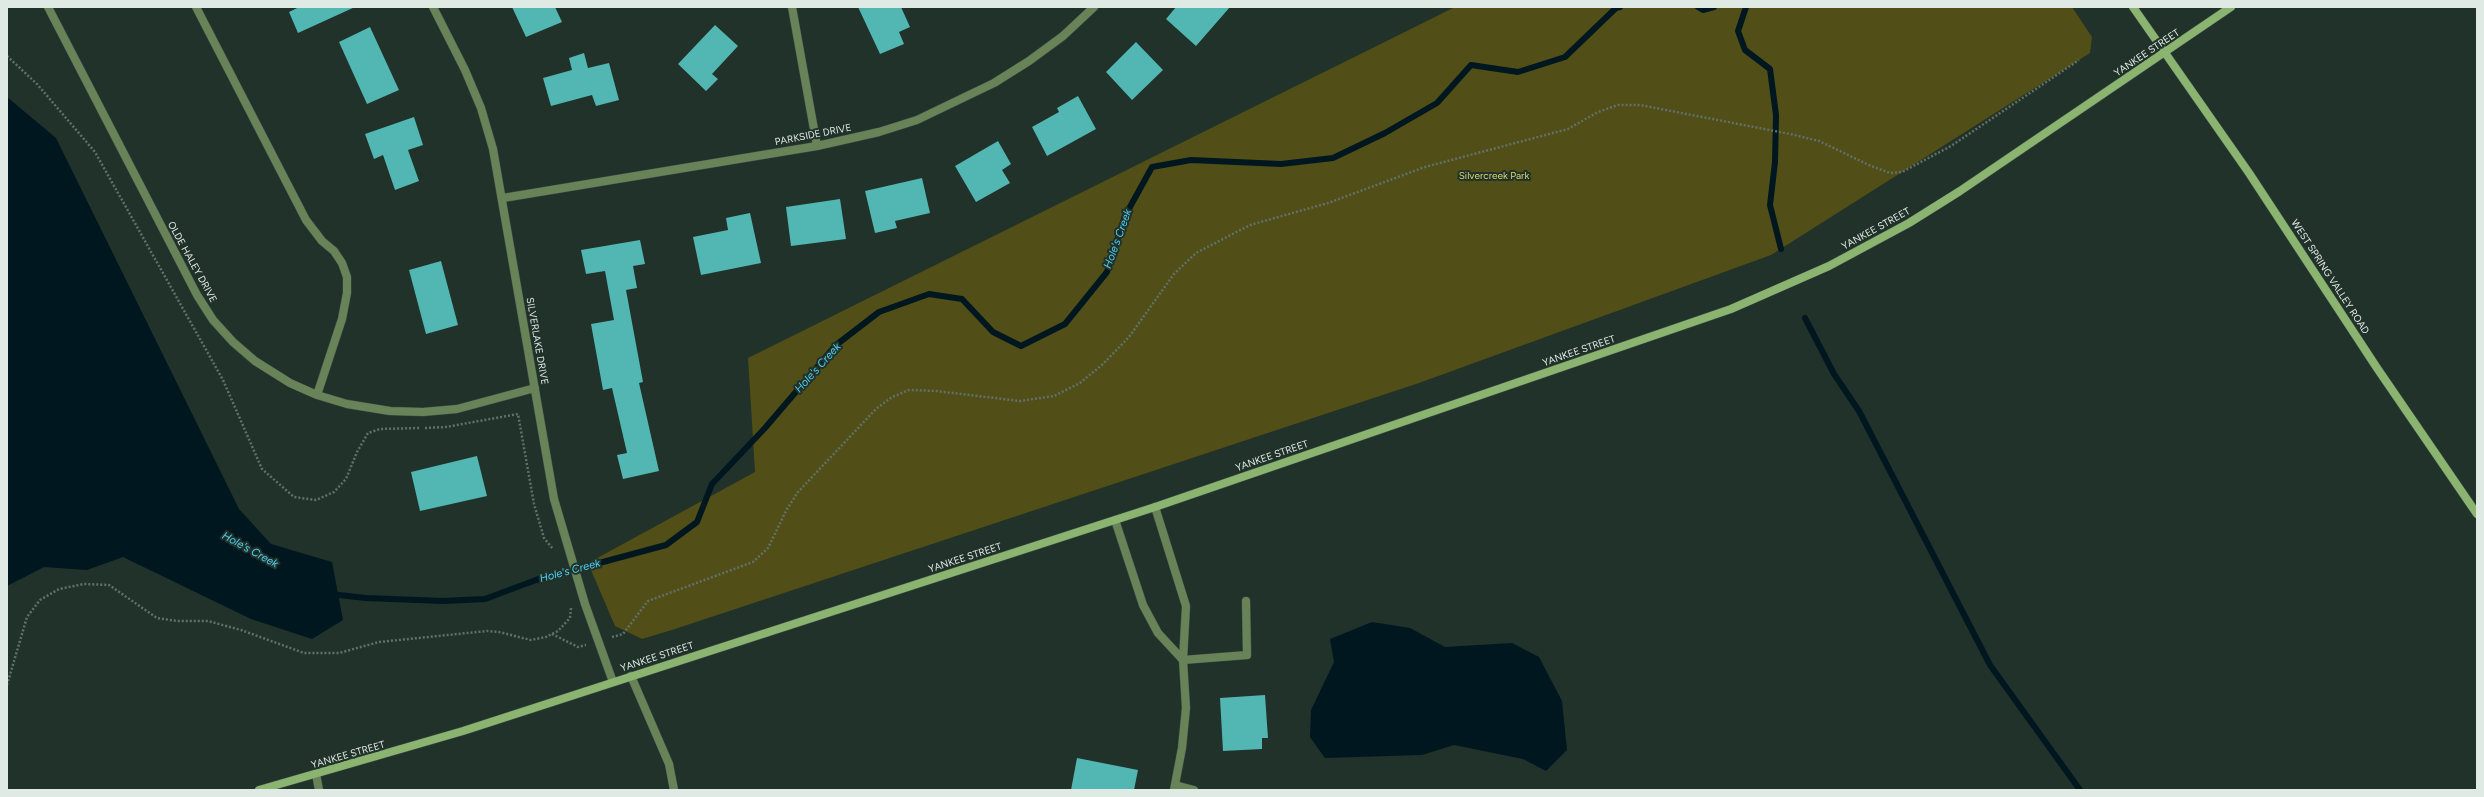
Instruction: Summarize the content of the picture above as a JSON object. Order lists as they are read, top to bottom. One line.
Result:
{"streets":{"street":["YANKEE STREET","PARKSIDE DRIVE","OLDE HALEY DRIVE","WEST SPRING VALLEY ROAD","SILVERLAKE DRIVE"]},"crossings":[["YANKEE STREET","WEST SPRING VALLEY ROAD"],["YANKEE STREET","SILVERLAKE DRIVE"],["PARKSIDE DRIVE","SILVERLAKE DRIVE"],["OLDE HALEY DRIVE","SILVERLAKE DRIVE"]],"water":["Hole's Creek"],"parks":["Silvercreek Park"]}
